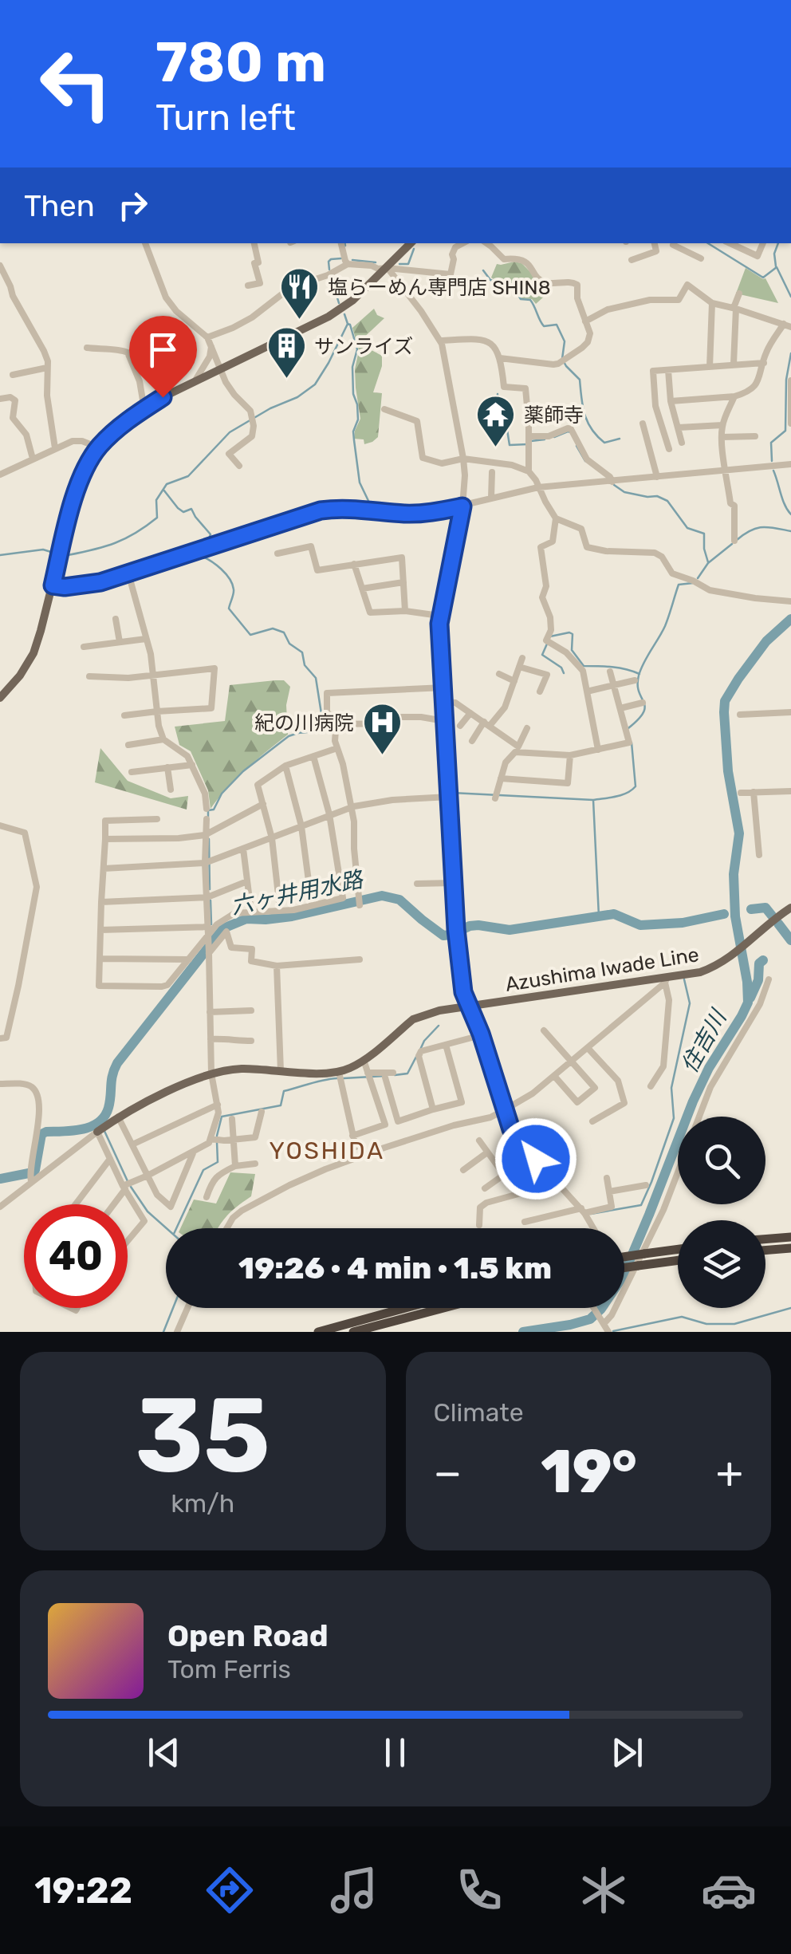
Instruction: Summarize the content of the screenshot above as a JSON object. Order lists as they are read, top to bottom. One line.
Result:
{"streets":{"main road":["Azushima Iwade Line"]},"districts":["YOSHIDA"],"water":["六ヶ井用水路","住吉川"],"places":{"restaurant":["塩らーめん専門店 SHIN8"],"building":["サンライズ"],"temple":["薬師寺"],"hospital":["紀の川病院"]},"page":{"turn":["780 m","Turn left"],"then":"Then","limit":"40","trip":"19:26 · 4 min · 1.5 km","tile":[["35","km/h"],"Climate"],"heat":["−","19°","+"],"song":["Open Road","Tom Ferris"],"tabs":"19:22"}}
